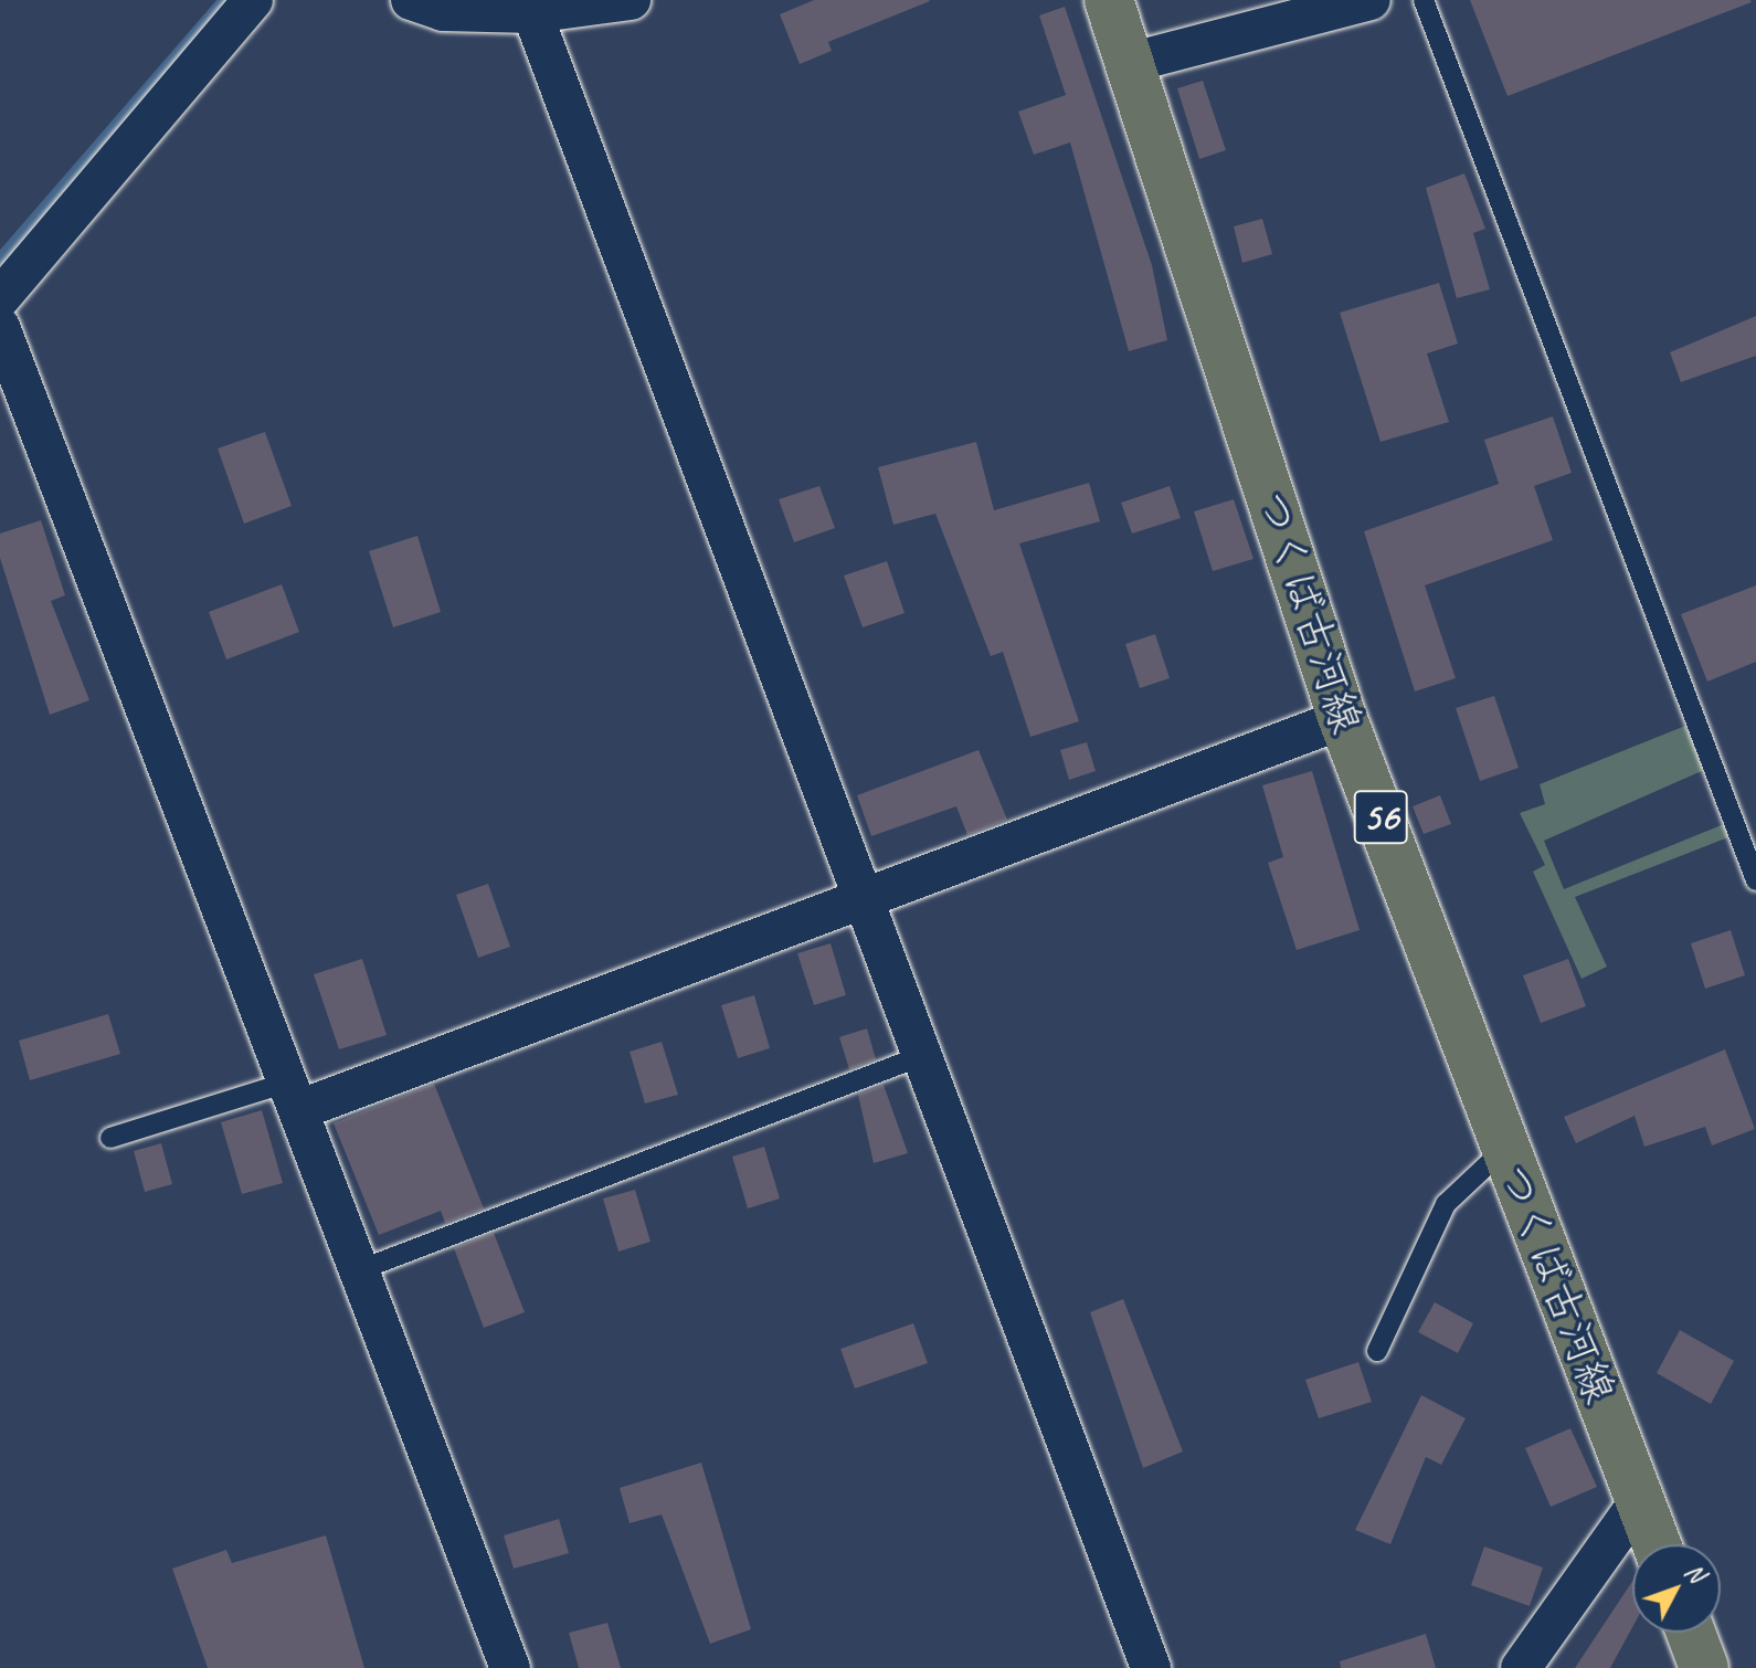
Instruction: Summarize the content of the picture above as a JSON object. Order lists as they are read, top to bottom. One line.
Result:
{"streets":{"main road":["つくば古河線","56"]},"north":"top right"}
